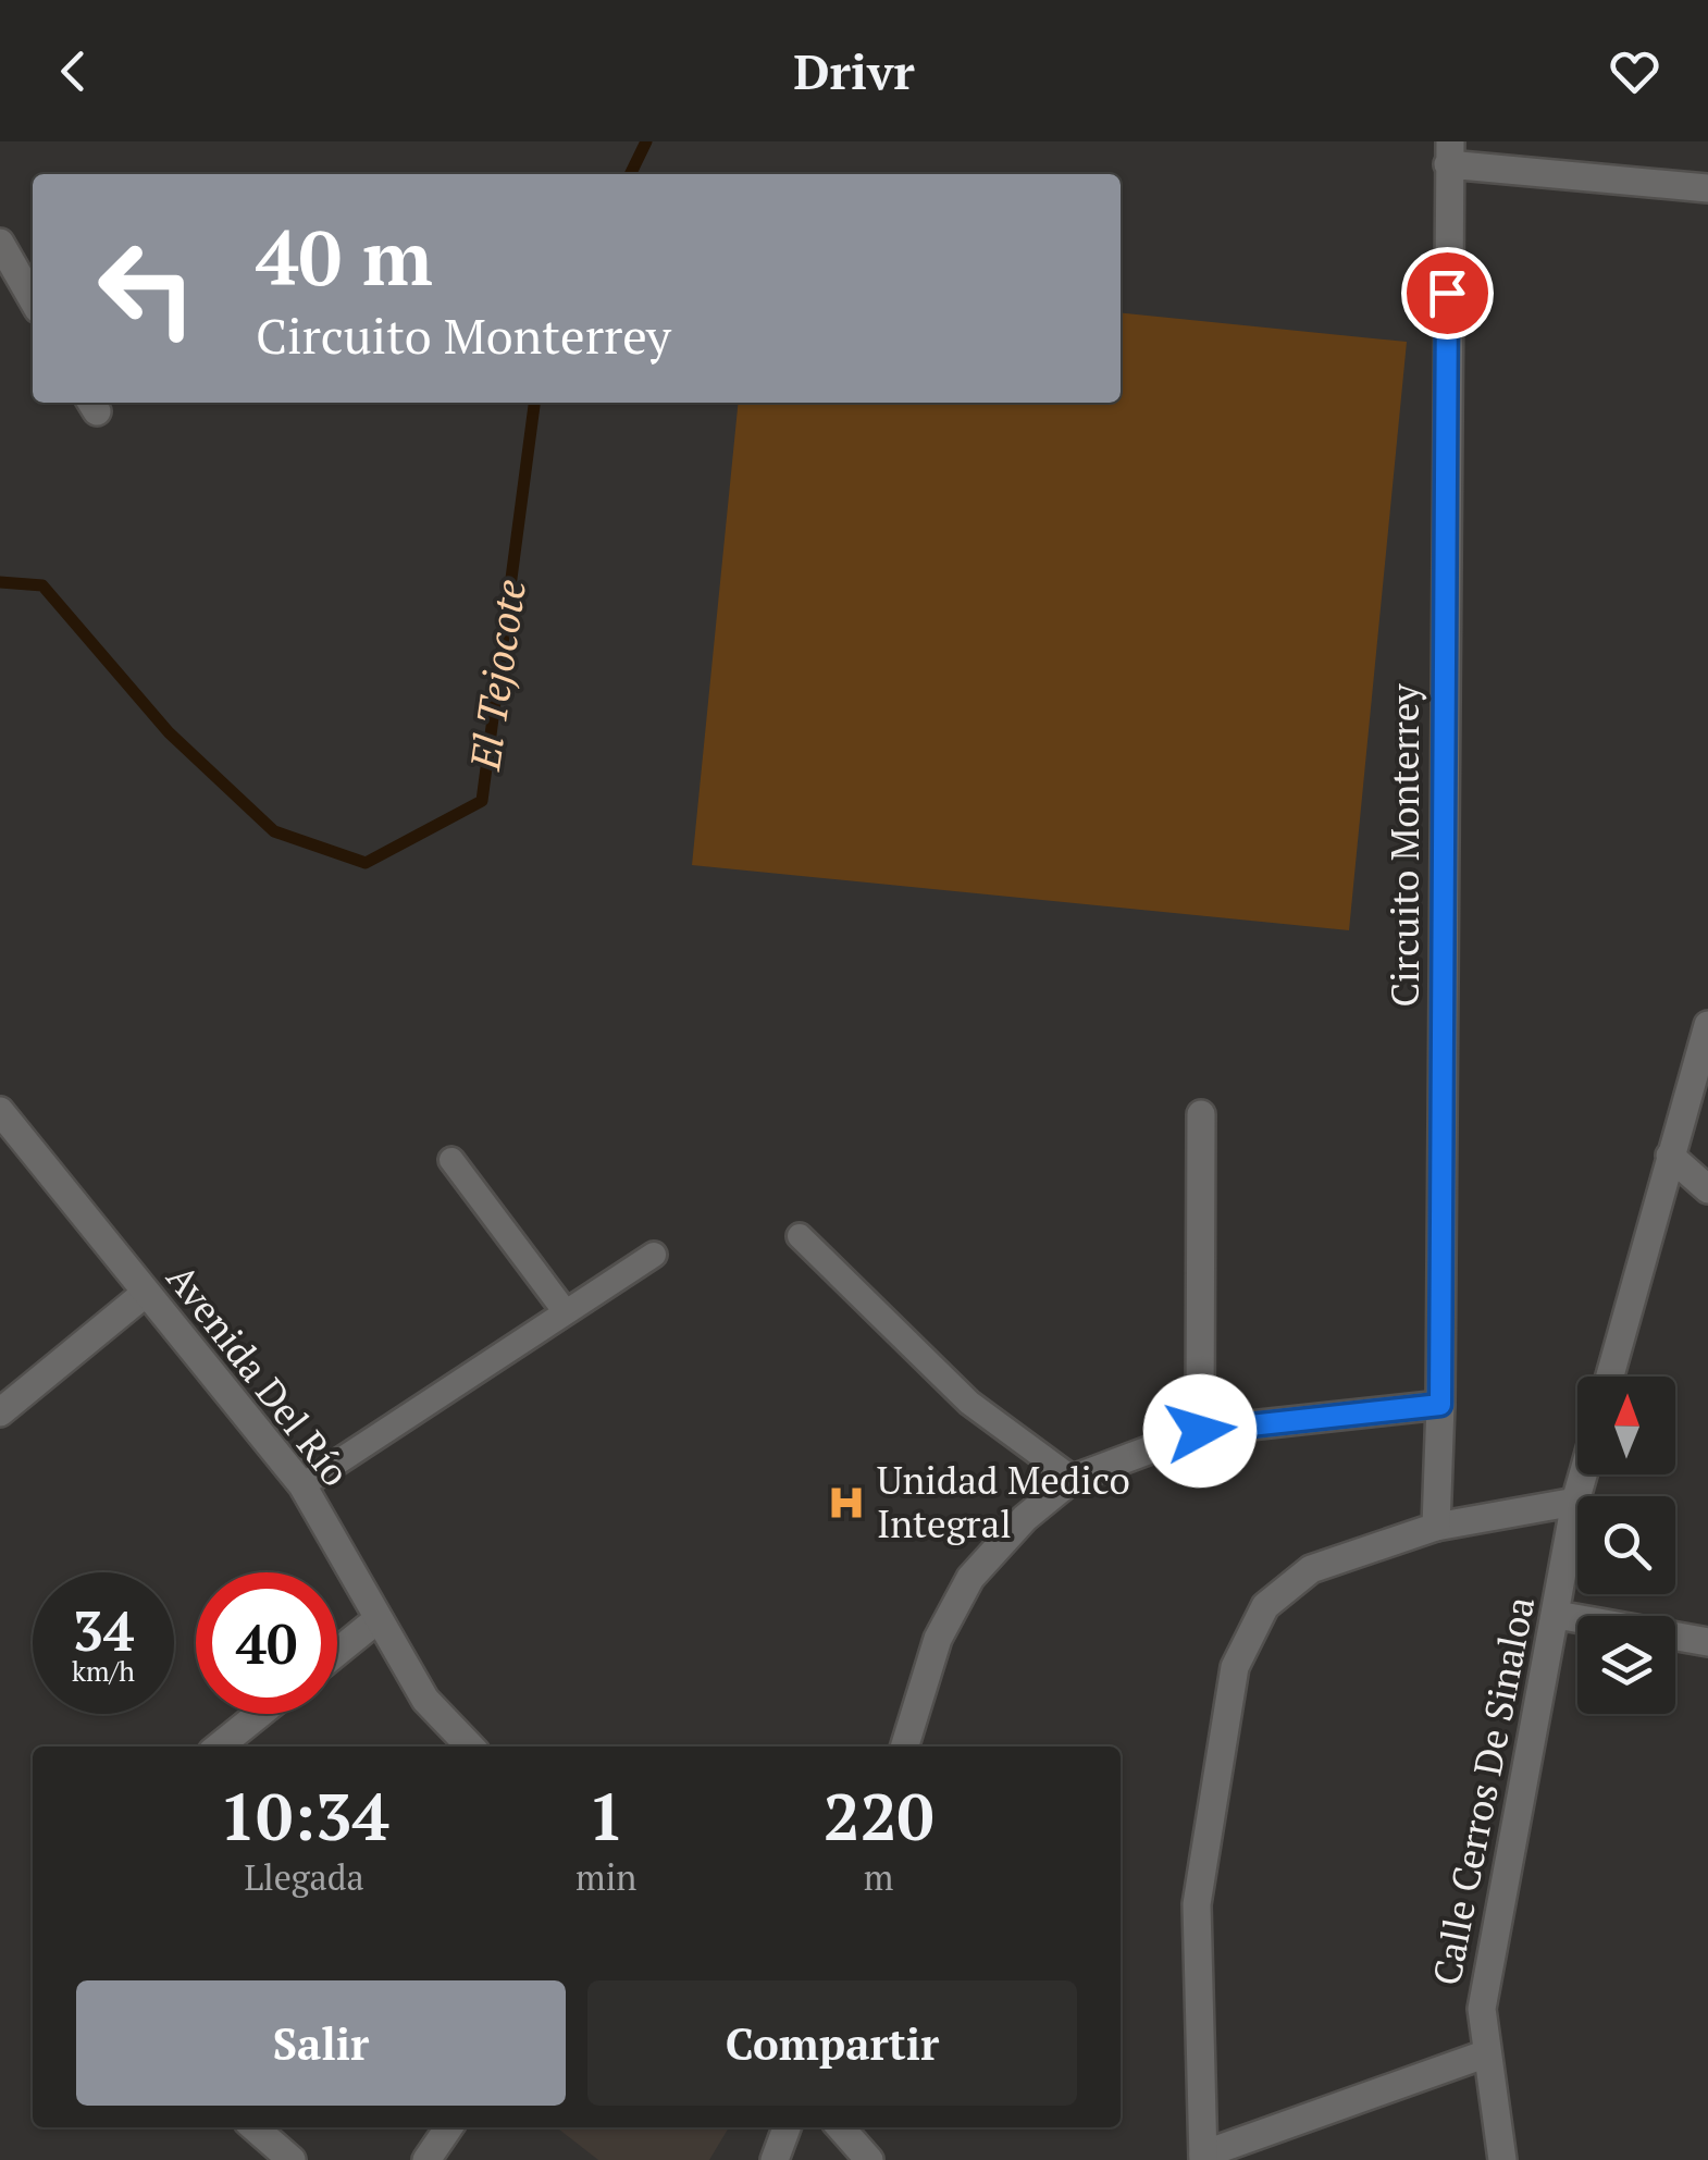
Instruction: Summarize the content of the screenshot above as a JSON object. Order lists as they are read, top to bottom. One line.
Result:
{"streets":{"street":["Circuito Monterrey","Avenida Del Río","Calle Cerros De Sinaloa"]},"water":["El Tejocote"],"places":{"hospital":["Unidad Medico Integral"]},"north":"top","page":{"header":"Drivr","turn":["40 m","Circuito Monterrey"],"speed":"34 km/h","limit":"40","eta":["10:34","Llegada","1","min","220","m"],"buttons":["Salir","Compartir"]}}
